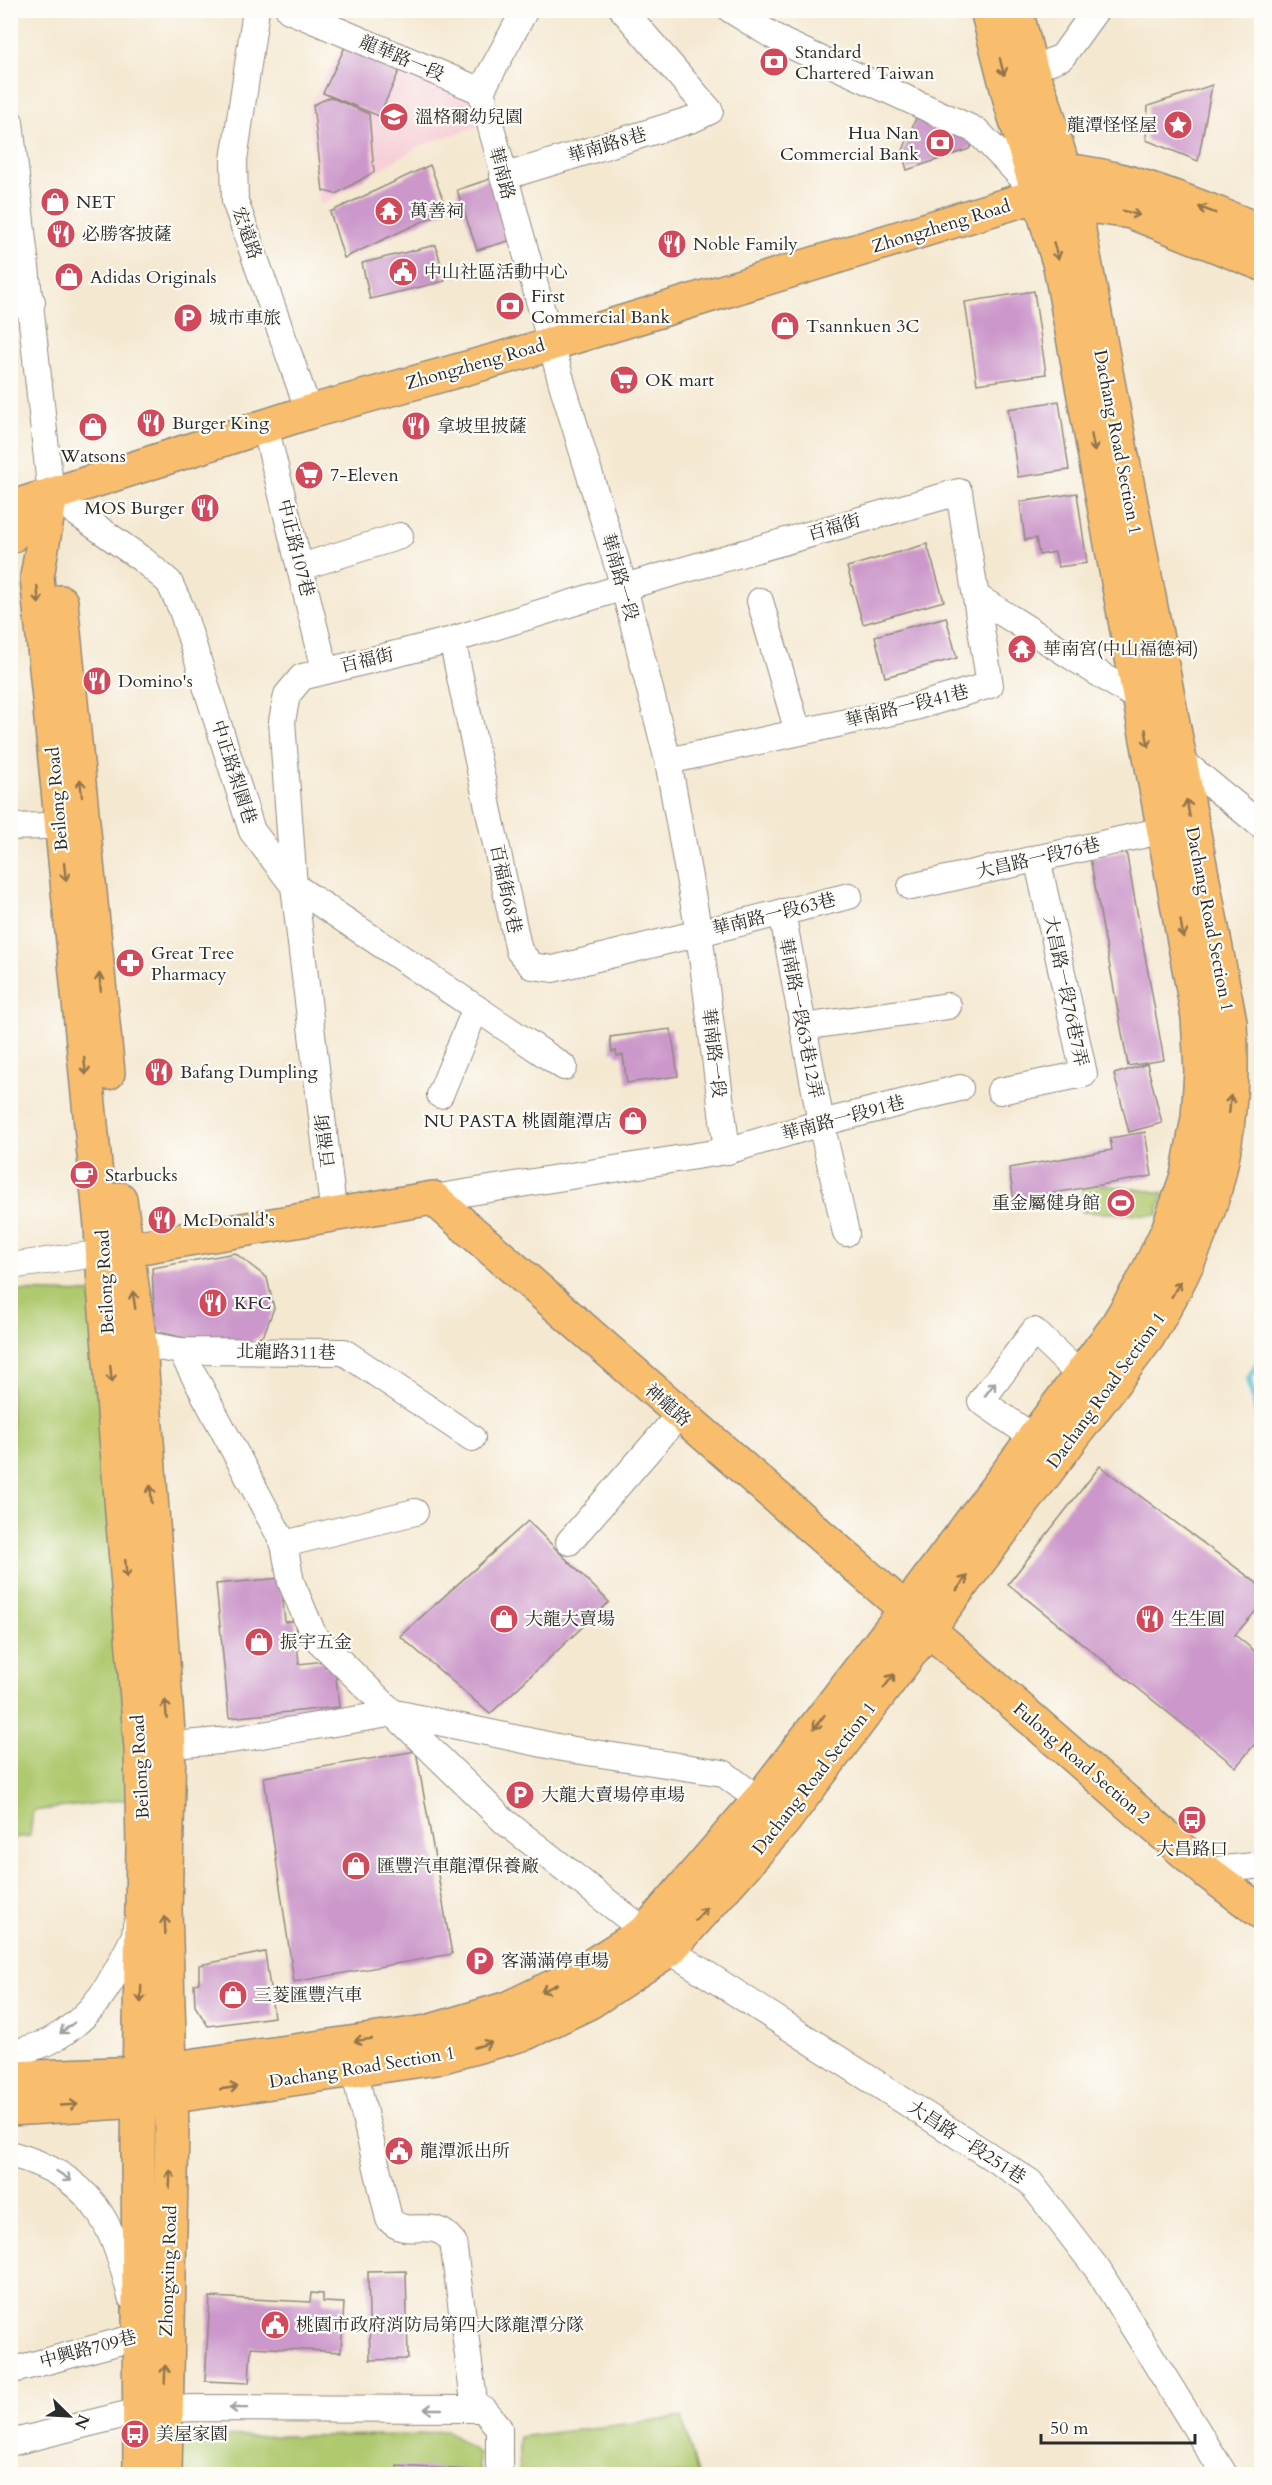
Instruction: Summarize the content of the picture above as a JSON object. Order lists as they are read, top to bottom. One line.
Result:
{"streets":{"main road":["Zhongzheng Road","Dachang Road Section 1","Beilong Road","神龍路","Fulong Road Section 2","Zhongxing Road"],"street":["龍華路一段","華南路8巷","華南路","宏遠路","百福街","中正路107巷","華南路一段","華南路一段41巷","中正路梨園巷","大昌路一段76巷","百福街68巷","華南路一段63巷","大昌路一段76巷7弄","華南路一段63巷12弄","華南路一段91巷","北龍路311巷","大昌路一段251巷","中興路709巷"]},"crossings":[["龍華路一段","華南路"],["華南路8巷","華南路"],["華南路","Zhongzheng Road"],["華南路","華南路一段"],["Zhongzheng Road","宏遠路"],["Zhongzheng Road","Dachang Road Section 1"],["Zhongzheng Road","中正路107巷"],["Zhongzheng Road","華南路一段"],["Zhongzheng Road","中正路梨園巷"],["Zhongzheng Road","Beilong Road"],["Dachang Road Section 1","Beilong Road"],["Dachang Road Section 1","大昌路一段76巷"],["Dachang Road Section 1","神龍路"],["Dachang Road Section 1","Fulong Road Section 2"],["Dachang Road Section 1","大昌路一段251巷"],["Dachang Road Section 1","Zhongxing Road"],["百福街","中正路107巷"],["百福街","華南路一段"],["百福街","華南路一段41巷"],["百福街","中正路梨園巷"],["百福街","百福街68巷"],["華南路一段","華南路一段41巷"],["華南路一段","百福街68巷"],["華南路一段","華南路一段63巷"],["華南路一段","華南路一段91巷"],["中正路梨園巷","Beilong Road"],["Beilong Road","北龍路311巷"],["Beilong Road","Zhongxing Road"],["大昌路一段76巷","大昌路一段76巷7弄"],["百福街68巷","華南路一段63巷"],["華南路一段63巷","華南路一段63巷12弄"],["華南路一段63巷12弄","華南路一段91巷"],["神龍路","Fulong Road Section 2"],["Zhongxing Road","中興路709巷"]],"places":{"bank":["Standard Chartered Taiwan","Hua Nan Commercial Bank","First Commercial Bank"],"school or university":["溫格爾幼兒園"],"place":["龍潭怪怪屋"],"shop":["NET","Adidas Originals","Tsannkuen 3C","Watsons","NU PASTA 桃園龍潭店","大龍大賣場","振宇五金","匯豐汽車龍潭保養廠","三菱匯豐汽車"],"temple":["萬善祠","華南宮(中山福德祠)"],"restaurant":["必勝客披薩","Noble Family","Burger King","拿坡里披薩","MOS Burger","Domino's","Bafang Dumpling","McDonald's","KFC","生生圓"],"public building":["中山社區活動中心","龍潭派出所","桃園市政府消防局第四大隊龍潭分隊"],"parking":["城市車旅","大龍大賣場停車場","客滿滿停車場"],"supermarket":["OK mart","7-Eleven"],"pharmacy":["Great Tree Pharmacy"],"cafe":["Starbucks"],"sports":["重金屬健身館"],"bus stop":["大昌路口","美屋家園"]},"scale_bar":"50 m","north":"bottom right"}
